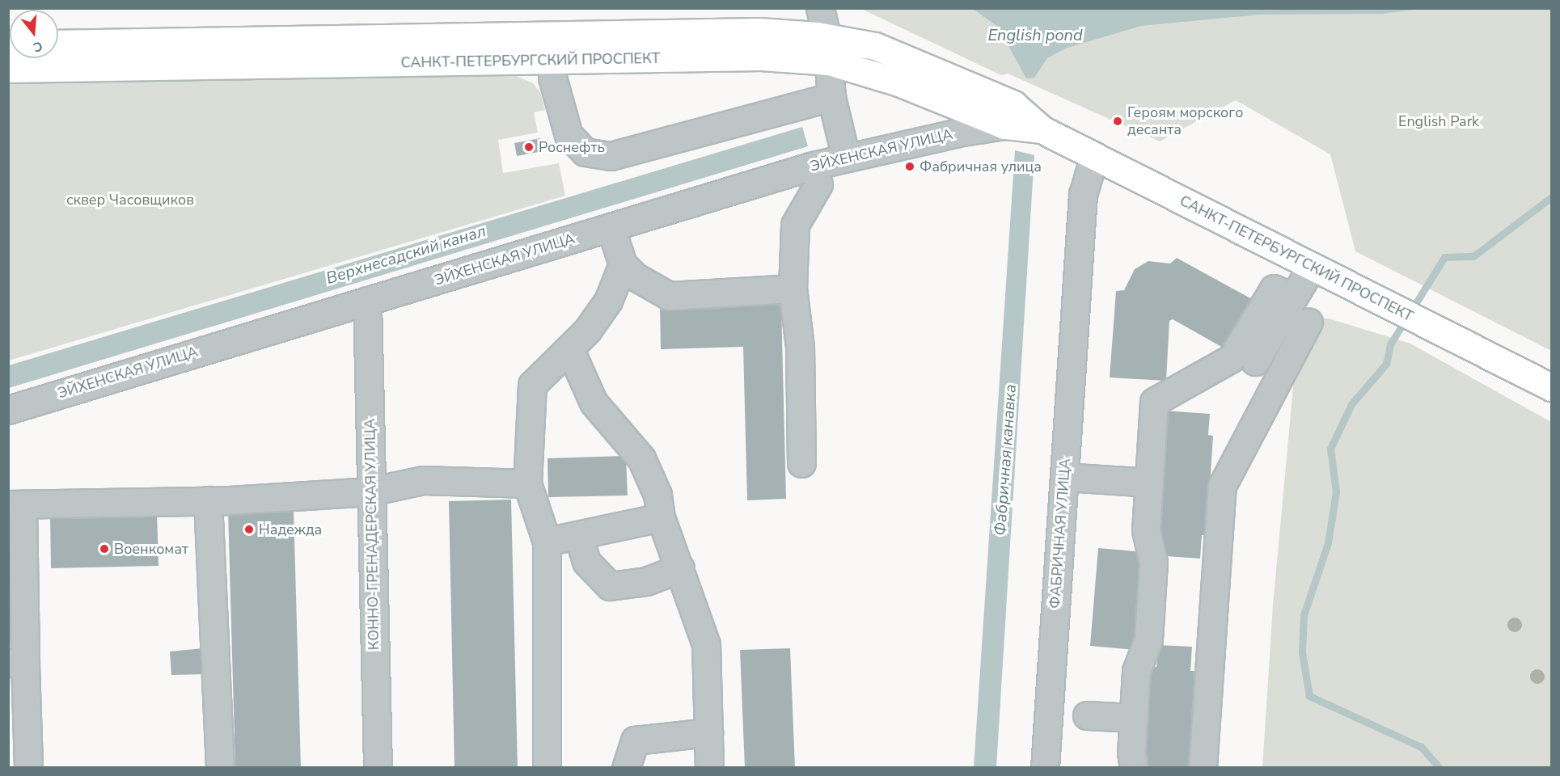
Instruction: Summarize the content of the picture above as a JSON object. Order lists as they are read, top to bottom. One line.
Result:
{"streets":{"main road":["САНКТ-ПЕТЕРБУРГСКИЙ ПРОСПЕКТ"],"street":["ЭЙХЕНСКАЯ УЛИЦА","ФАБРИЧНАЯ УЛИЦА","КОННО-ГРЕНАДЕРСКАЯ УЛИЦА"]},"crossings":[["САНКТ-ПЕТЕРБУРГСКИЙ ПРОСПЕКТ","ЭЙХЕНСКАЯ УЛИЦА"],["САНКТ-ПЕТЕРБУРГСКИЙ ПРОСПЕКТ","ФАБРИЧНАЯ УЛИЦА"],["ЭЙХЕНСКАЯ УЛИЦА","КОННО-ГРЕНАДЕРСКАЯ УЛИЦА"]],"water":["English pond","Верхнесадский канал","Фабричная канавка"],"parks":["English Park","сквер Часовщиков"],"places":["Героям морского десанта","Роснефть","Фабричная улица","Надежда","Военкомат"],"north":"bottom"}
